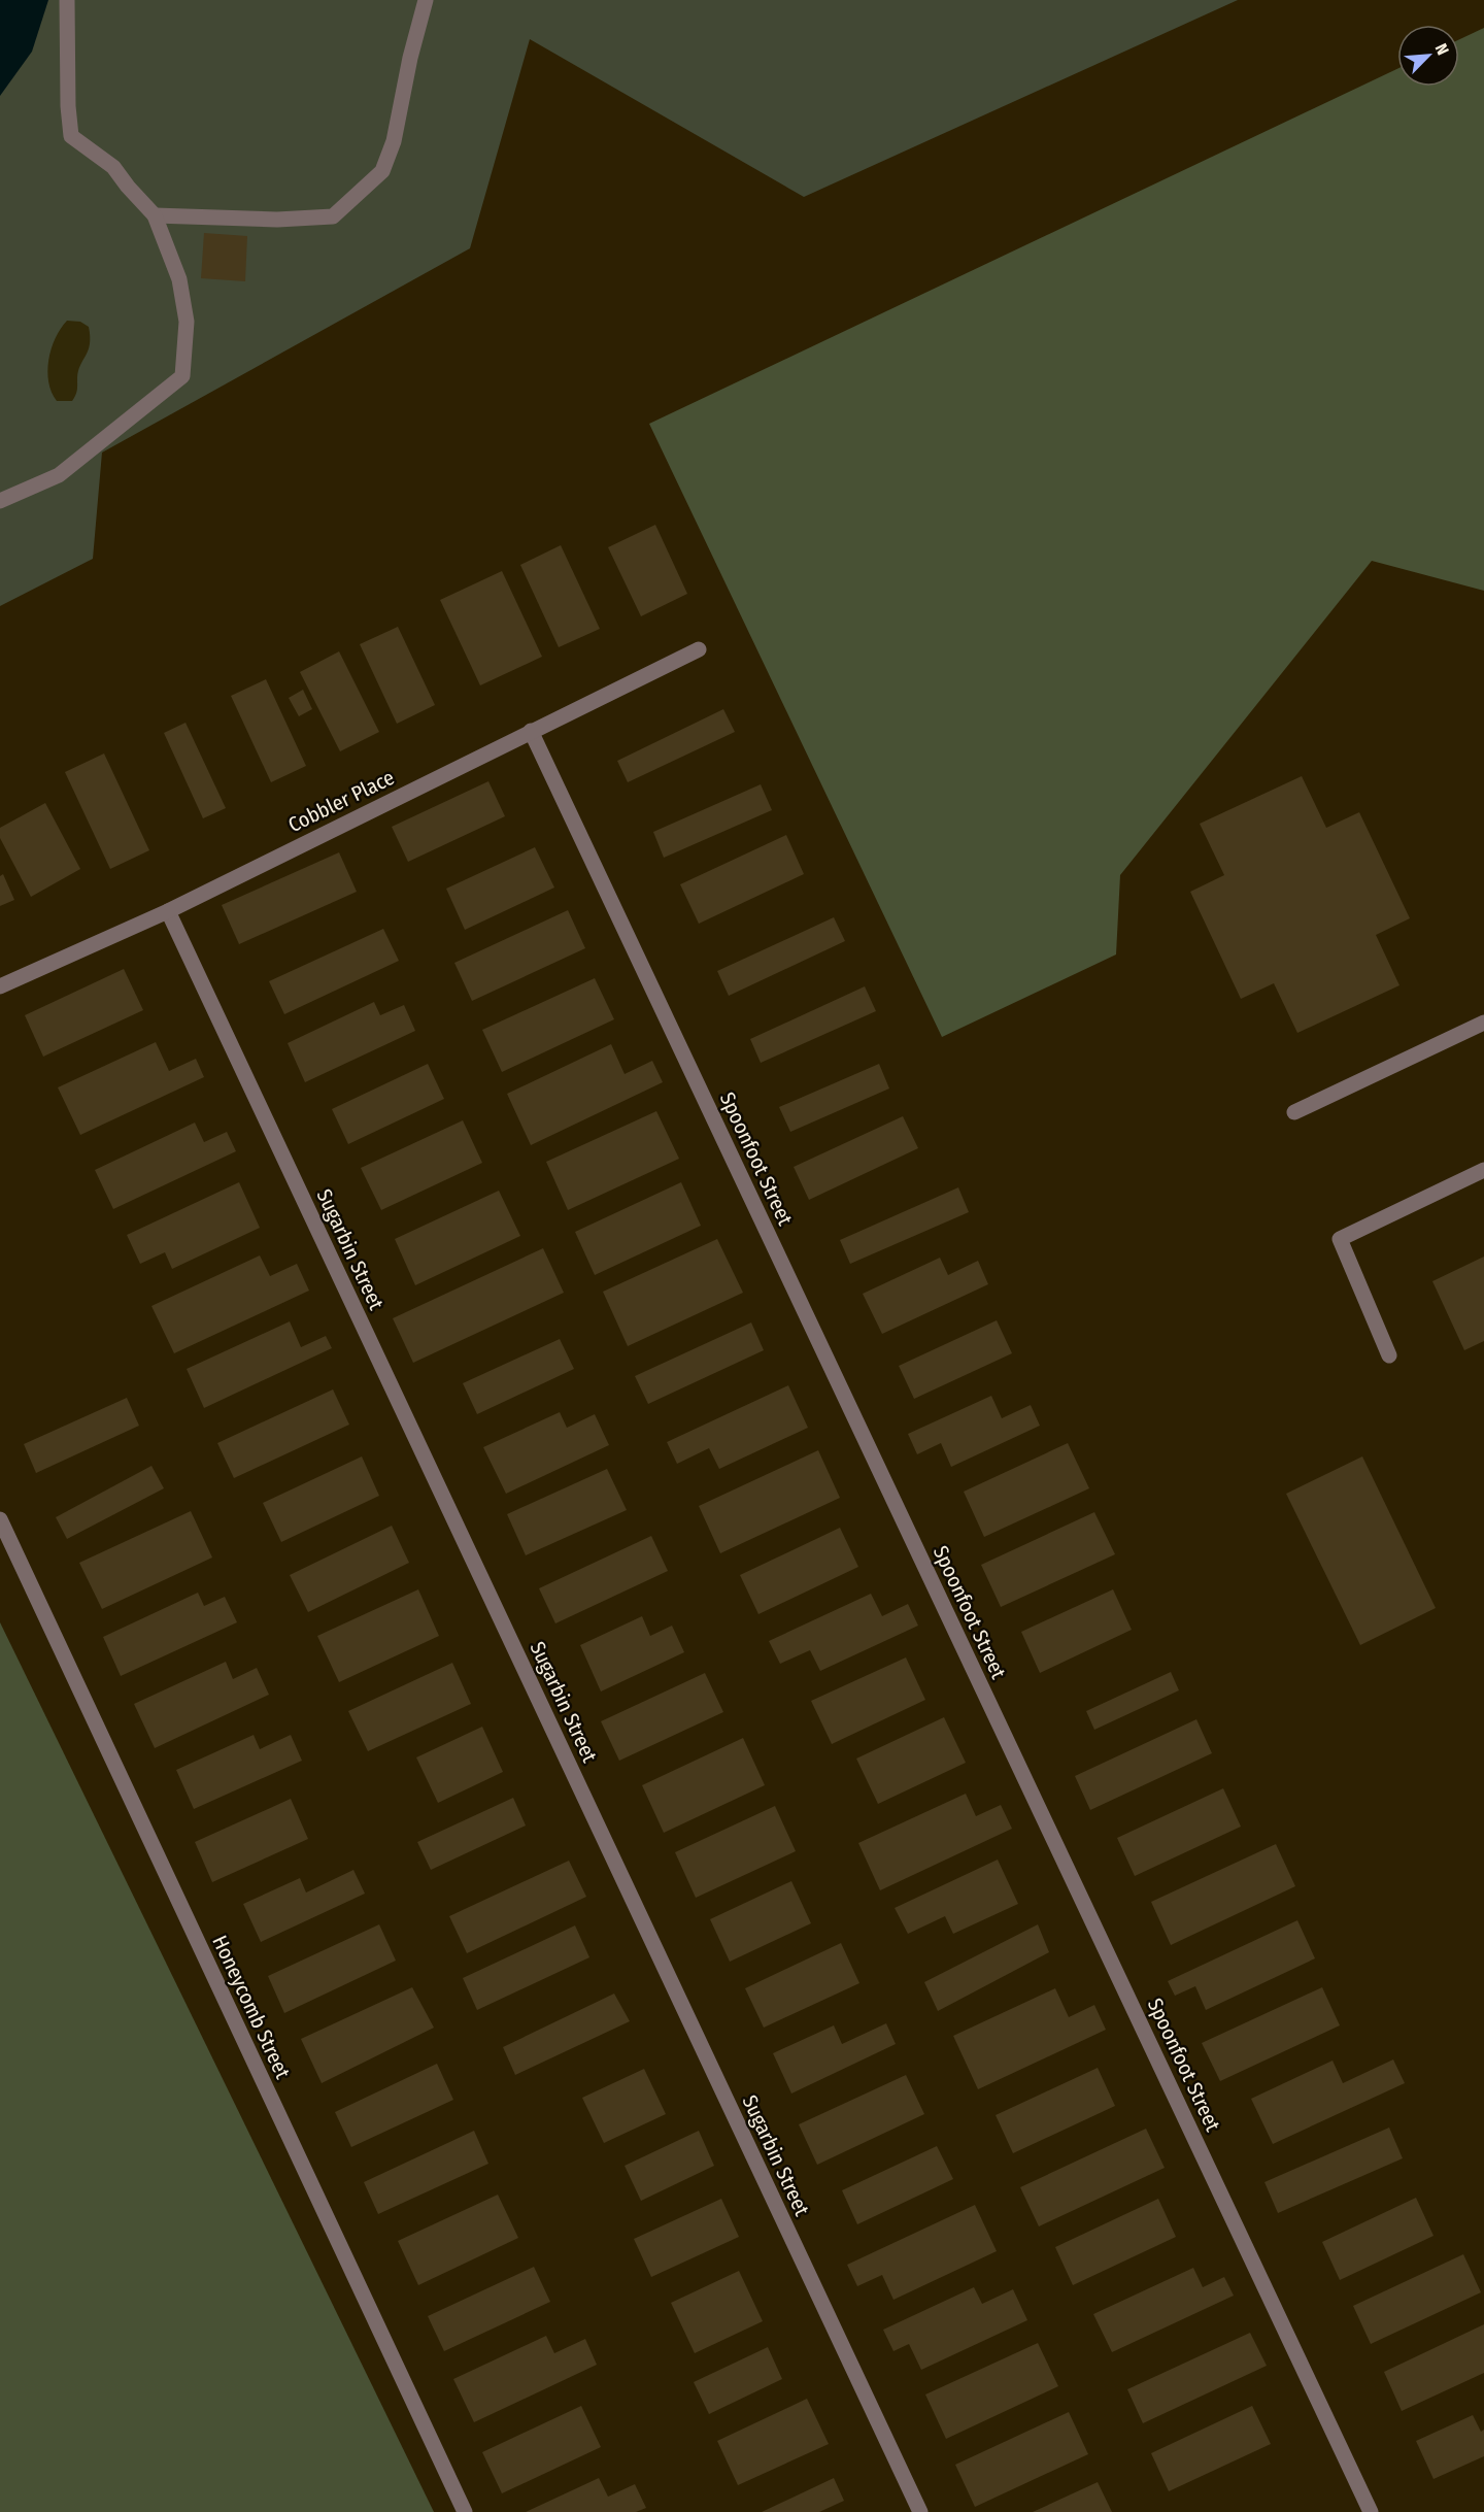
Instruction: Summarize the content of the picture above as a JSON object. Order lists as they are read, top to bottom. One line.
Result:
{"streets":{"lane":["Cobbler Place","Spoonfoot Street","Sugarbin Street","Honeycomb Street"]},"crossings":[["Cobbler Place","Spoonfoot Street"],["Cobbler Place","Sugarbin Street"]],"north":"top right"}
